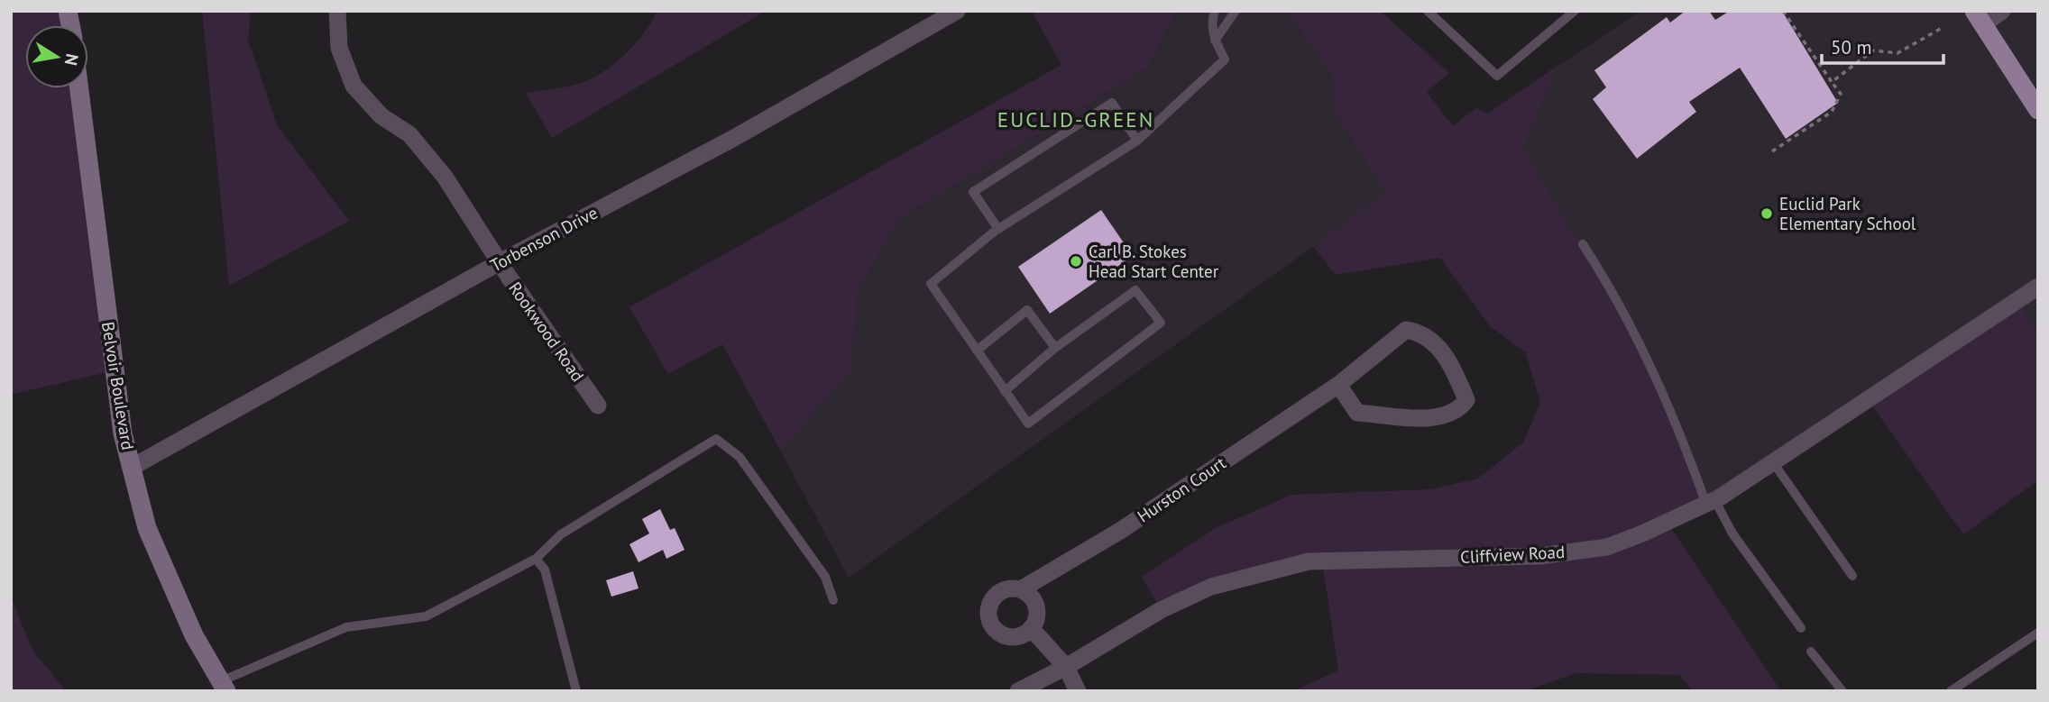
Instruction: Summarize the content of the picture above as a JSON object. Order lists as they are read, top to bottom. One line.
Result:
{"streets":{"street":["Torbenson Drive","Rookwood Road","Belvoir Boulevard","Hurston Court","Cliffview Road"]},"crossings":[["Torbenson Drive","Rookwood Road"],["Torbenson Drive","Belvoir Boulevard"]],"districts":["EUCLID-GREEN"],"places":["Euclid Park Elementary School","Carl B. Stokes Head Start Center"],"scale_bar":"50 m","north":"right"}
